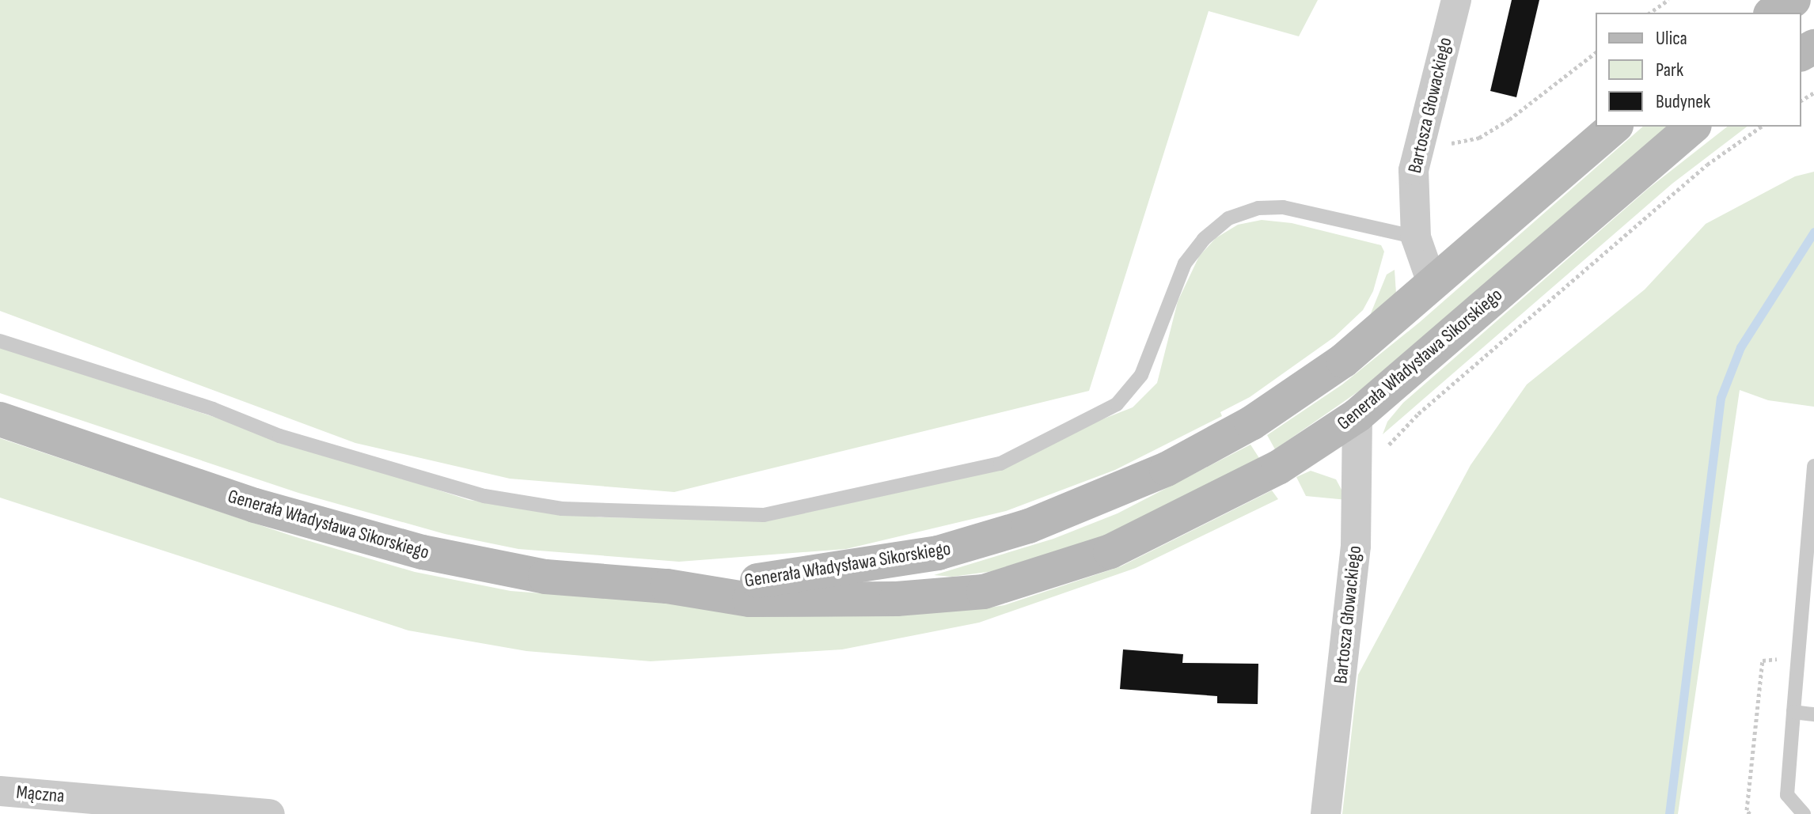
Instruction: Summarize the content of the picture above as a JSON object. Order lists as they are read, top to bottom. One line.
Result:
{"streets":{"main road":["Generała Władysława Sikorskiego"],"street":["Bartosza Głowackiego","Mączna"]},"crossings":[["Bartosza Głowackiego","Generała Władysława Sikorskiego"]],"legend":["Ulica","Park","Budynek"]}
